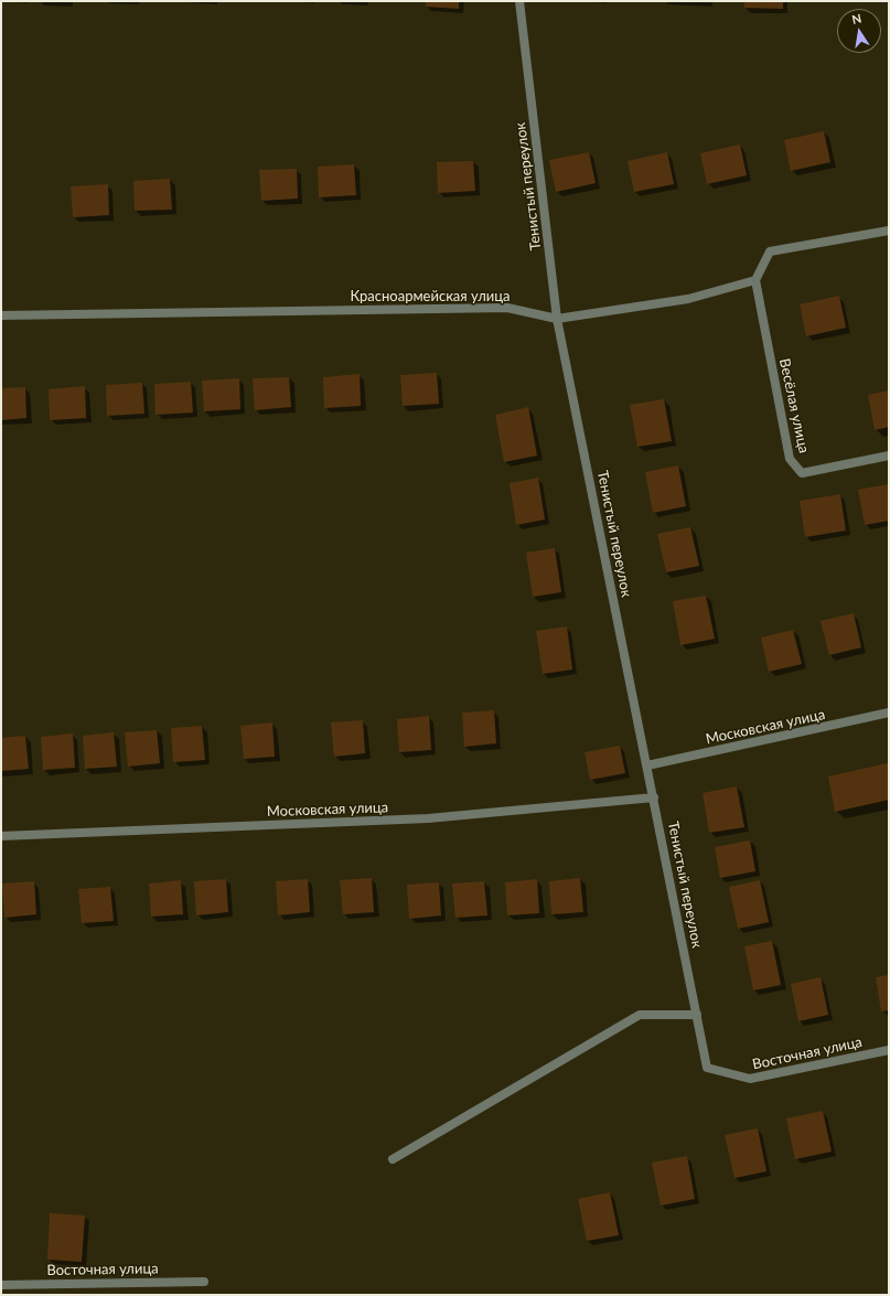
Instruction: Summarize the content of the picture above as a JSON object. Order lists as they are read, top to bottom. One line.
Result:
{"streets":{"street":["Тенистый переулок","Красноармейская улица","Весёлая улица","Московская улица","Восточная улица"]},"crossings":[["Тенистый переулок","Красноармейская улица"],["Тенистый переулок","Московская улица"],["Тенистый переулок","Восточная улица"],["Красноармейская улица","Весёлая улица"]],"north":"top"}
